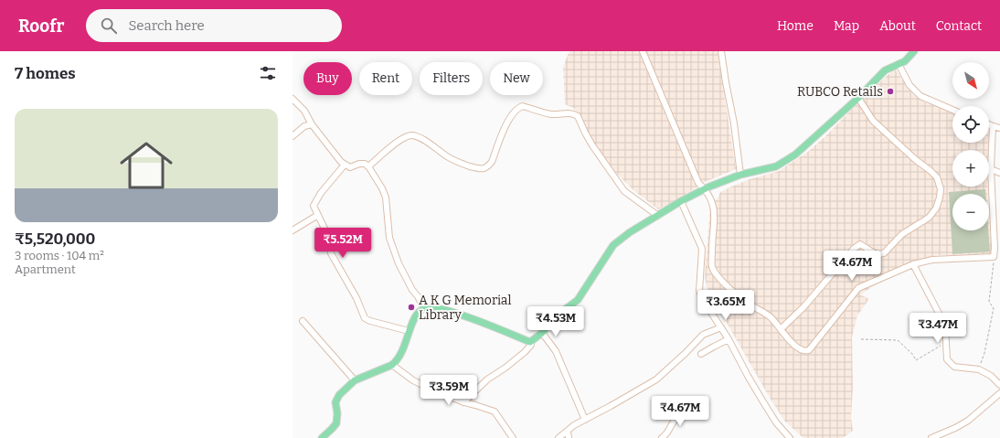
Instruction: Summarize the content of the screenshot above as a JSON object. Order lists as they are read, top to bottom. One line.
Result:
{"places":["RUBCO Retails","A K G Memorial Library"],"north":"bottom right","page":{"header":"Roofr","search":"Search here","nav":["Home","Map","About","Contact"],"heading":"7 homes","map_buttons":["+","−"],"chip":["Buy","Rent","Filters","New"],"list":[{"name":"₹5,520,000","note":"3 rooms · 104 m² · Apartment"}],"price":["₹5.52M","₹4.67M","₹3.65M","₹4.53M","₹3.47M","₹3.59M","₹4.67M"]}}
